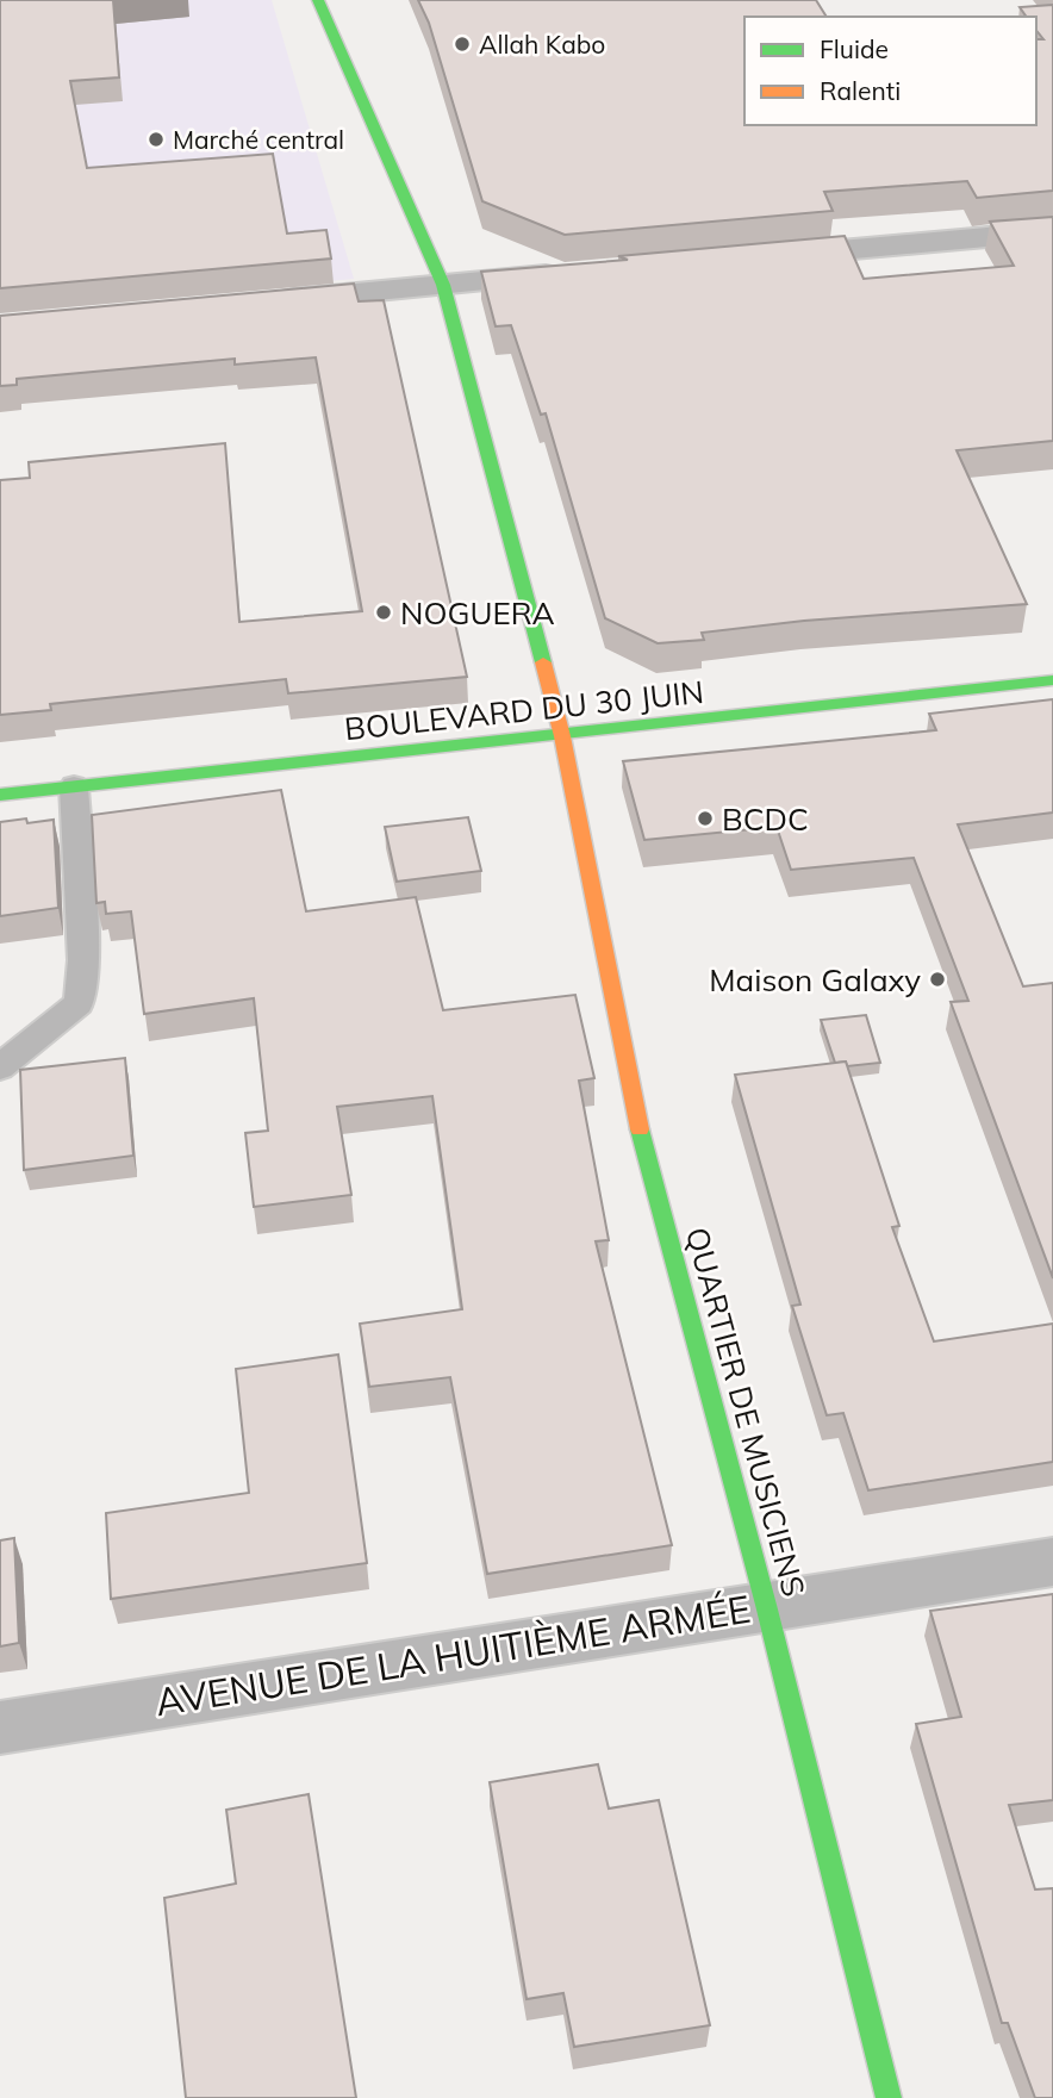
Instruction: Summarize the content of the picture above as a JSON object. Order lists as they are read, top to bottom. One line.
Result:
{"streets":{"street":["BOULEVARD DU 30 JUIN","QUARTIER DE MUSICIENS","AVENUE DE LA HUITIÈME ARMÉE"]},"crossings":[["BOULEVARD DU 30 JUIN","QUARTIER DE MUSICIENS"],["QUARTIER DE MUSICIENS","AVENUE DE LA HUITIÈME ARMÉE"]],"places":["Allah Kabo","Marché central","NOGUERA","BCDC","Maison Galaxy"],"legend":["Fluide","Ralenti"]}
